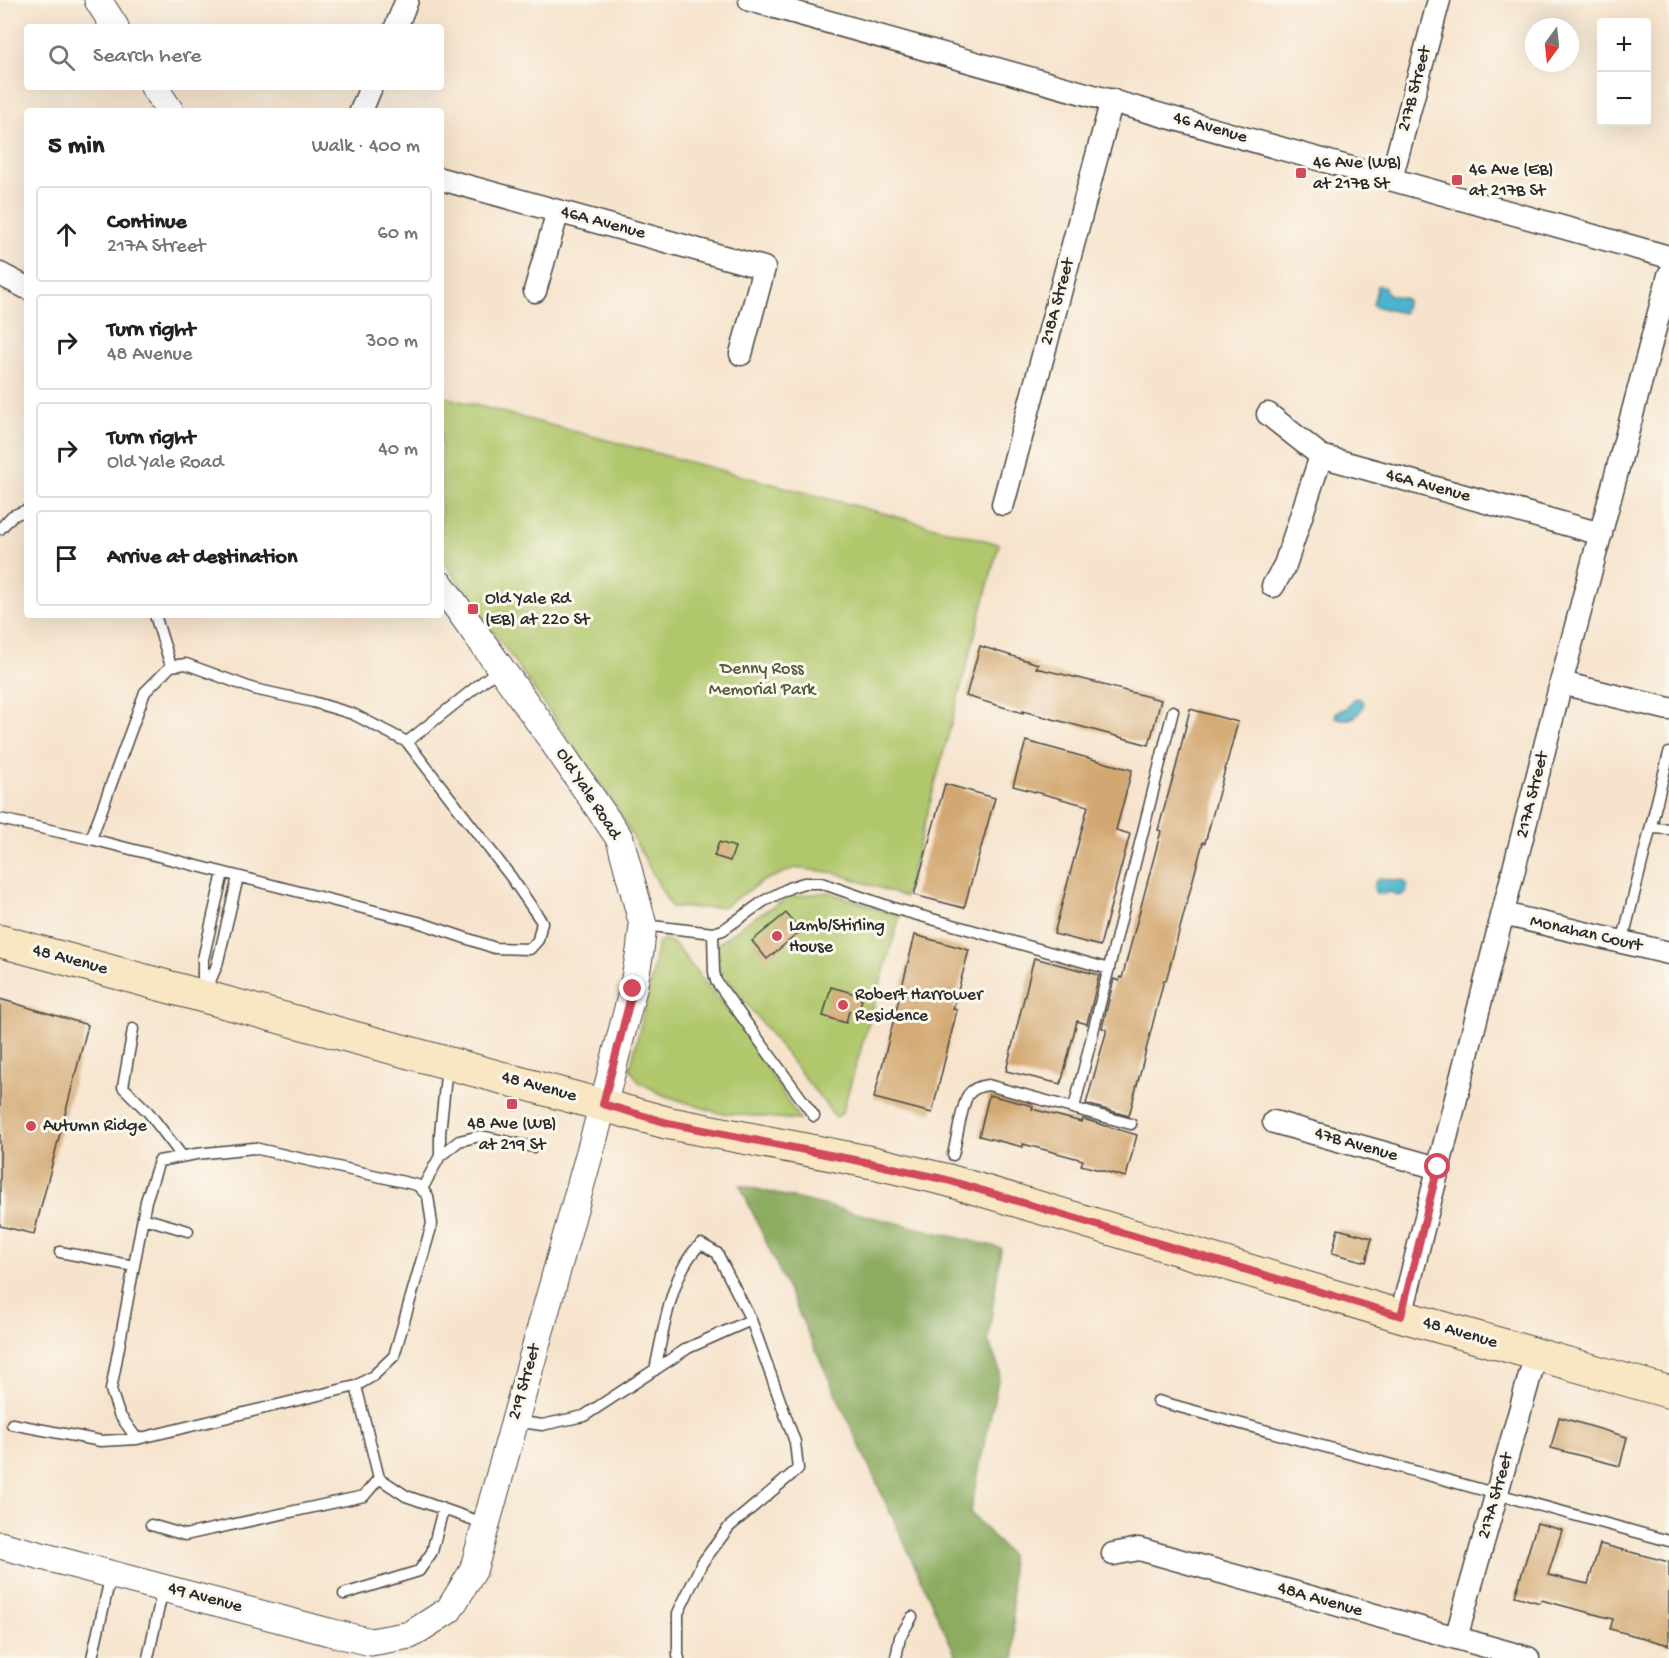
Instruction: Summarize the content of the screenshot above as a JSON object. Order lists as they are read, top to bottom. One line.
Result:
{"streets":{"main road":["48 Avenue"],"street":["217B Street","46 Avenue","46A Avenue","218A Street","Old Yale Road","217A Street","Monahan Court","47B Avenue","219 Street","49 Avenue","48A Avenue"]},"crossings":[["217B Street","46 Avenue"],["46 Avenue","218A Street"],["46A Avenue","217A Street"],["Old Yale Road","48 Avenue"],["Old Yale Road","219 Street"],["217A Street","Monahan Court"],["217A Street","48 Avenue"],["217A Street","47B Avenue"],["217A Street","48A Avenue"],["48 Avenue","219 Street"],["219 Street","49 Avenue"]],"parks":["Denny Ross Memorial Park"],"places":{"transit":["46 Ave (WB) at 217B St","46 Ave (EB) at 217B St","Old Yale Rd (EB) at 220 St","48 Ave (WB) at 219 St"],"other":["Lamb/Stirling House","Robert Harrower Residence","Autumn Ridge"]},"north":"bottom","page":{"map_buttons":["+","−"],"search":"Search here","heading":["5 min","Walk · 400 m"],"list":[["Continue","217A Street","60 m"],["Turn right","48 Avenue","300 m"],["Turn right","Old Yale Road","40 m"],"Arrive at destination"]}}
